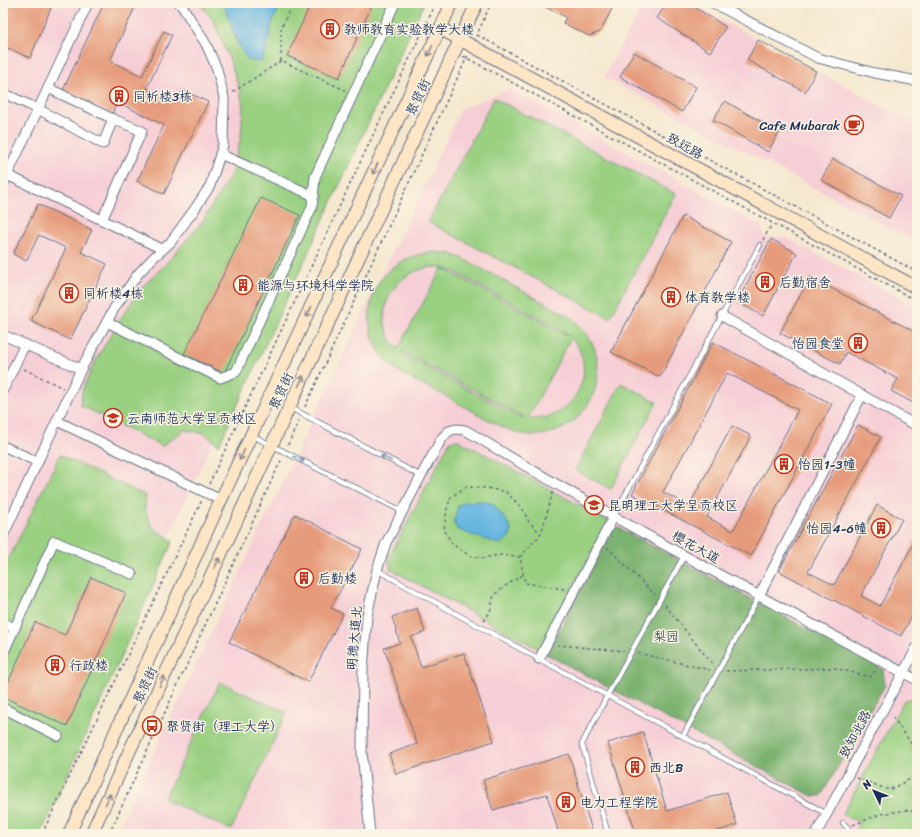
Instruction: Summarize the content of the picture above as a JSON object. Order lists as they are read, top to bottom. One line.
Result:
{"streets":{"main road":["聚贤街","致远路"],"street":["樱花大道","明德大道北","致知北路"]},"crossings":[["聚贤街","致远路"],["樱花大道","明德大道北"],["樱花大道","致知北路"]],"parks":["梨园"],"places":{"building":["教师教育实验教学大楼","同析楼3栋","后勤宿舍","能源与环境科学学院","同析楼4栋","体育教学楼","怡园食堂","怡园1-3幢","怡园4-6幢","后勤楼","行政楼","西北B","电力工程学院"],"cafe":["Cafe Mubarak"],"school or university":["云南师范大学呈贡校区","昆明理工大学呈贡校区"],"bus stop":["聚贤街（理工大学）"]},"north":"top left"}
